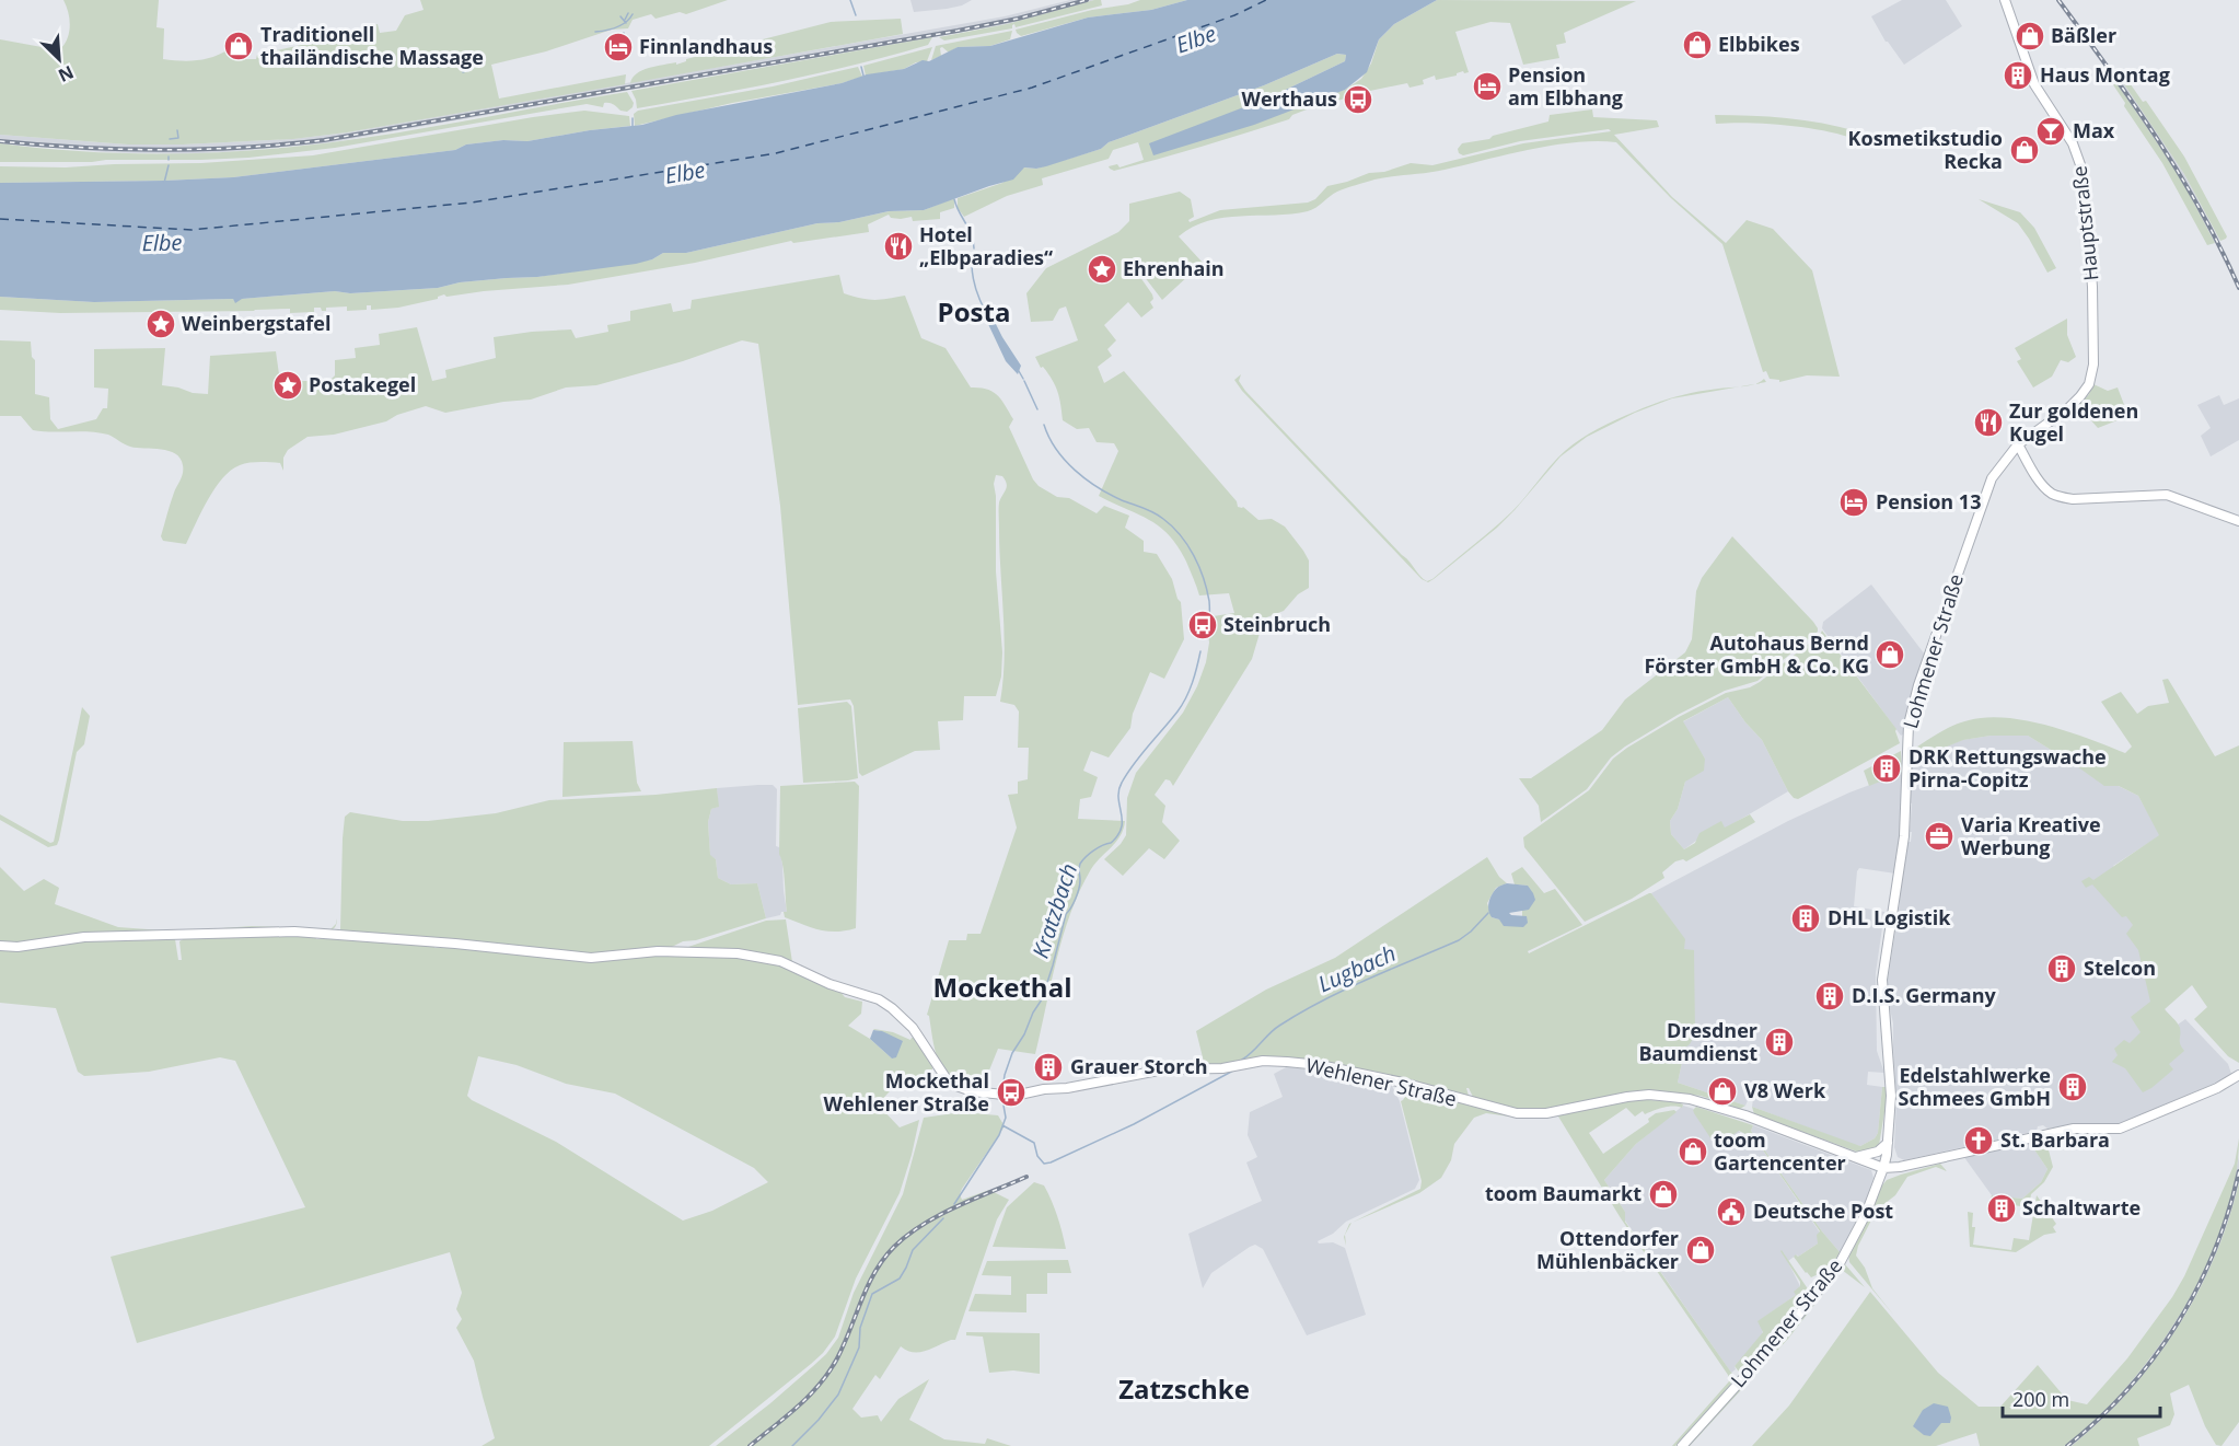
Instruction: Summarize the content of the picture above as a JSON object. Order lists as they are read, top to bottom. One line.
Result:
{"streets":{"street":["Hauptstraße","Lohmener Straße","Wehlener Straße"]},"crossings":[["Hauptstraße","Lohmener Straße"],["Lohmener Straße","Wehlener Straße"]],"districts":["Posta","Mockethal","Zatzschke"],"water":["Elbe","Kratzbach","Lugbach"],"places":{"shop":["Bäßler","Elbbikes","Traditionell thailändische Massage","Kosmetikstudio Recka","Autohaus Bernd Förster GmbH & Co. KG","V8 Werk","toom Gartencenter","toom Baumarkt","Ottendorfer Mühlenbäcker"],"hotel":["Finnlandhaus","Pension am Elbhang","Pension 13"],"building":["Haus Montag","DRK Rettungswache Pirna-Copitz","DHL Logistik","Stelcon","D.I.S. Germany","Dresdner Baumdienst","Grauer Storch","Edelstahlwerke Schmees GmbH","Schaltwarte"],"bus stop":["Werthaus","Steinbruch","Mockethal Wehlener Straße"],"bar":["Max"],"restaurant":["Hotel „Elbparadies“","Zur goldenen Kugel"],"place":["Ehrenhain","Weinbergstafel","Postakegel"],"office":["Varia Kreative Werbung"],"church":["St. Barbara"],"public building":["Deutsche Post"]},"scale_bar":"200 m","north":"bottom right"}
